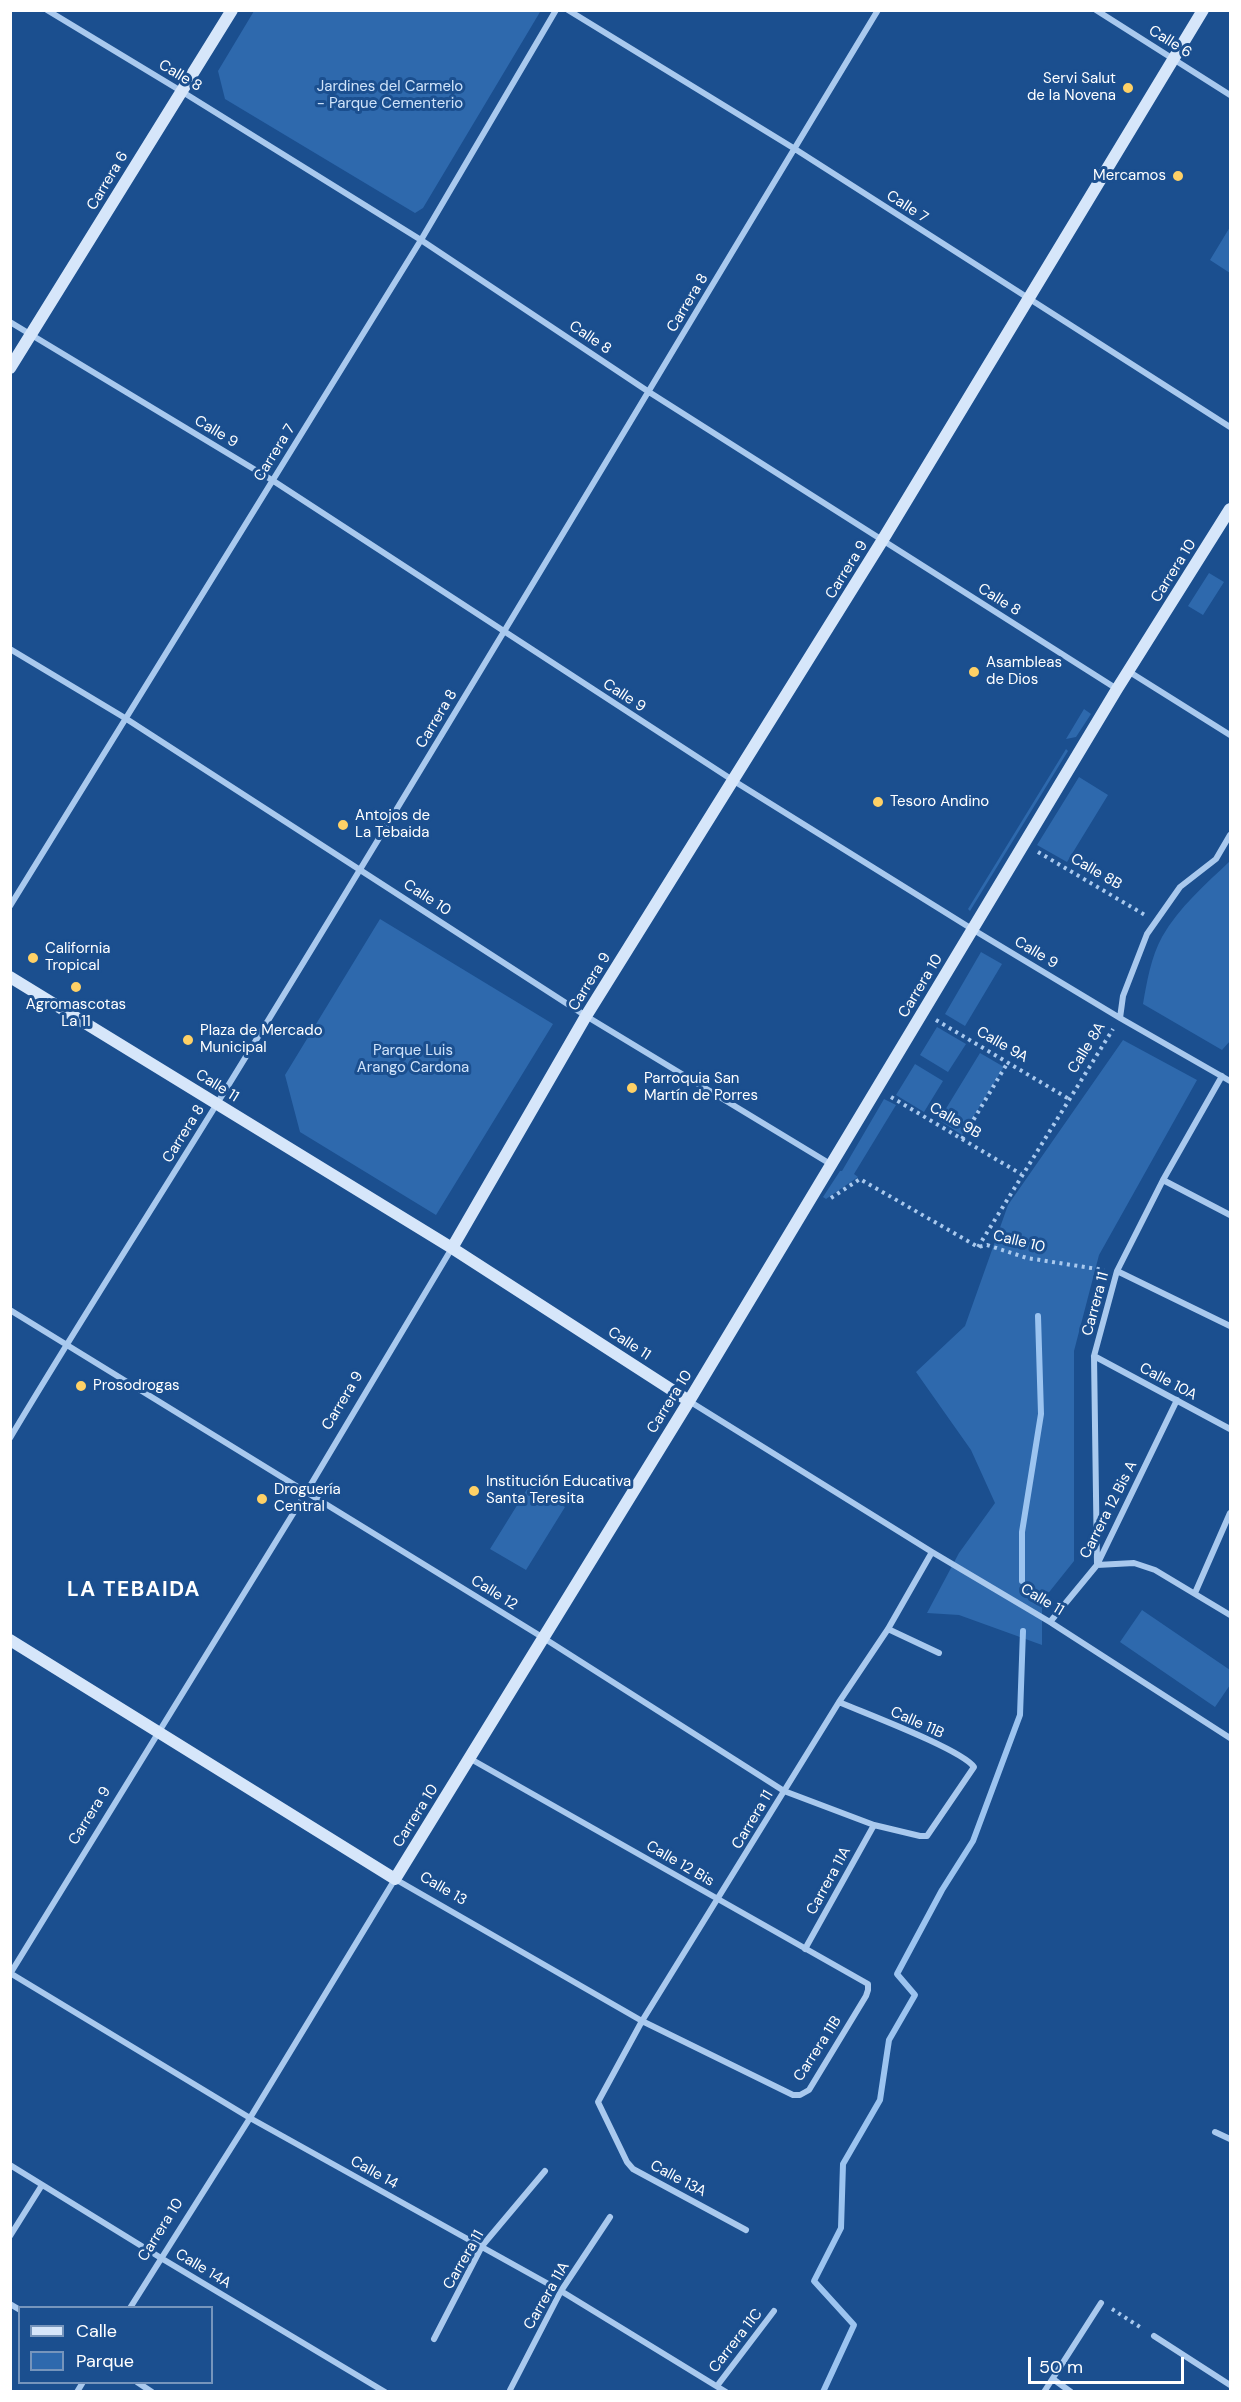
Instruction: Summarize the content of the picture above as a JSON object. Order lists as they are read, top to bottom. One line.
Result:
{"streets":{"main road":["Carrera 6","Carrera 9","Carrera 10","Calle 11","Calle 13"],"street":["Calle 6","Calle 8","Calle 7","Carrera 8","Calle 9","Carrera 7","Calle 10","Calle 8A","Carrera 11","Calle 10A","Carrera 12 Bis A","Calle 12","Calle 11B","Calle 12 Bis","Carrera 11A","Carrera 11B","Calle 14","Calle 13A","Calle 14A","Carrera 11C"],"path":["Calle 8B","Calle 9A","Calle 9B"]},"crossings":[["Calle 6","Carrera 9"],["Calle 8","Carrera 6"],["Calle 8","Carrera 8"],["Calle 8","Carrera 7"],["Calle 8","Carrera 9"],["Calle 8","Carrera 10"],["Carrera 6","Calle 9"],["Calle 7","Carrera 8"],["Calle 7","Carrera 9"],["Carrera 8","Calle 9"],["Carrera 8","Calle 10"],["Carrera 8","Calle 11"],["Carrera 8","Calle 12"],["Calle 9","Carrera 7"],["Calle 9","Carrera 9"],["Calle 9","Carrera 10"],["Calle 9","Calle 8A"],["Calle 9","Carrera 11"],["Carrera 7","Calle 10"],["Carrera 9","Calle 10"],["Carrera 9","Calle 11"],["Carrera 9","Calle 12"],["Carrera 9","Calle 13"],["Carrera 9","Calle 14"],["Carrera 10","Calle 8B"],["Carrera 10","Calle 10"],["Carrera 10","Calle 9A"],["Carrera 10","Calle 11"],["Carrera 10","Calle 9B"],["Carrera 10","Calle 12"],["Carrera 10","Calle 12 Bis"],["Carrera 10","Calle 13"],["Carrera 10","Calle 14"],["Carrera 10","Calle 14A"],["Calle 8B","Calle 8A"],["Calle 10","Calle 8A"],["Calle 10","Carrera 11"],["Calle 9A","Calle 8A"],["Calle 8A","Calle 9B"],["Calle 11","Carrera 11"],["Calle 11","Carrera 12 Bis A"],["Carrera 11","Calle 10A"],["Carrera 11","Carrera 12 Bis A"],["Carrera 11","Calle 12"],["Carrera 11","Calle 11B"],["Carrera 11","Calle 12 Bis"],["Carrera 11","Calle 13"],["Carrera 11","Calle 14"],["Carrera 11","Calle 13A"],["Calle 10A","Carrera 12 Bis A"],["Calle 12","Calle 11B"],["Calle 12","Carrera 11A"],["Calle 12 Bis","Carrera 11A"],["Calle 12 Bis","Carrera 11B"],["Carrera 11A","Calle 14"],["Calle 13","Carrera 11B"],["Calle 14","Carrera 11C"]],"districts":["LA TEBAIDA"],"parks":["Jardines del Carmelo - Parque Cementerio","Parque Luis Arango Cardona"],"places":["Servi Salut de la Novena","Mercamos","Asambleas de Dios","Tesoro Andino","Antojos de La Tebaida","California Tropical","Agromascotas La 11","Plaza de Mercado Municipal","Parroquia San Martín de Porres","Prosodrogas","Institución Educativa Santa Teresita","Droguería Central"],"legend":["Calle","Parque"],"scale_bar":"50 m"}
